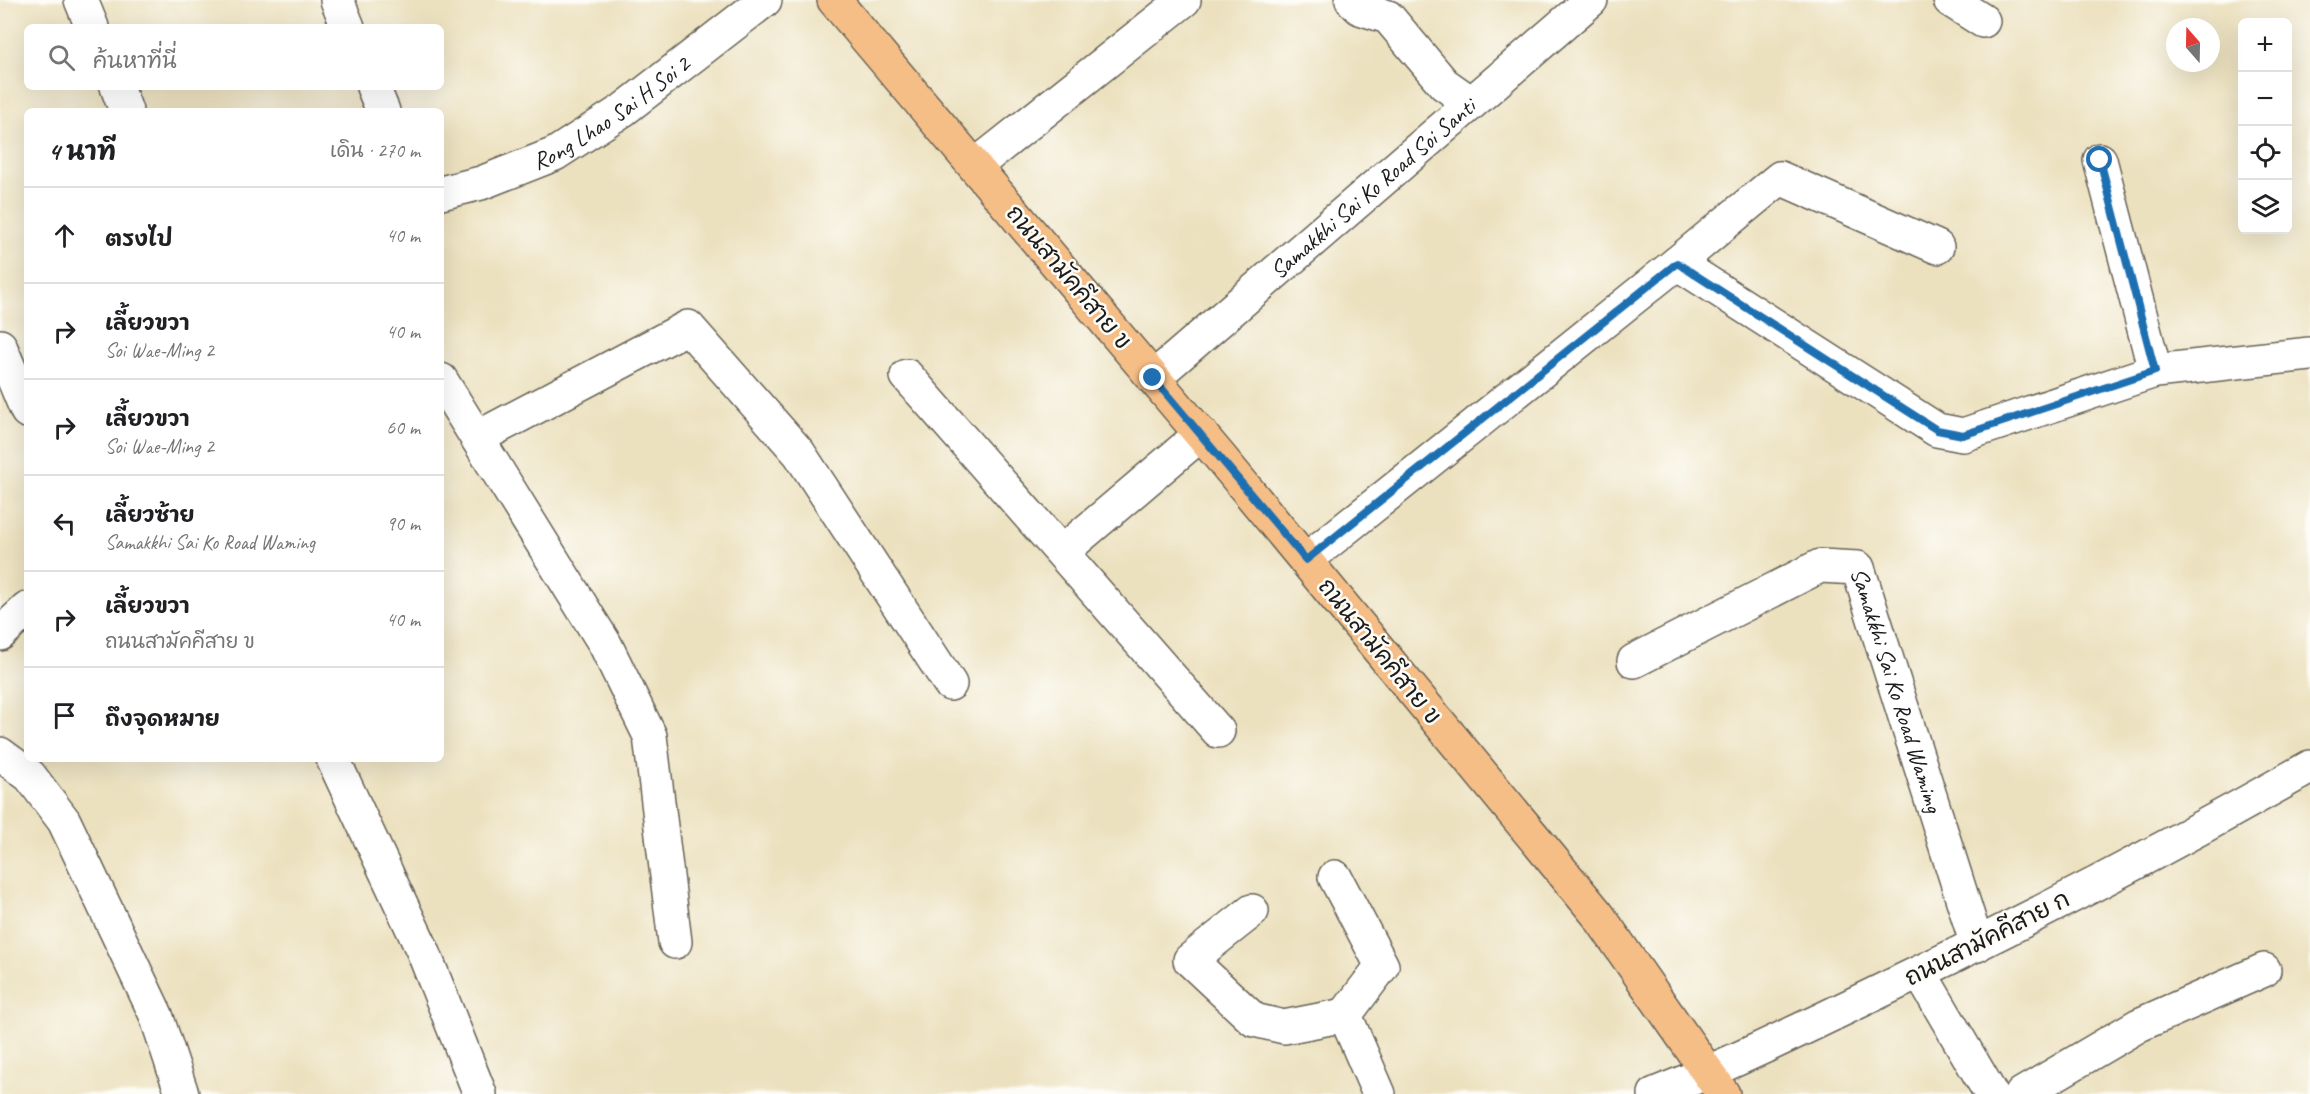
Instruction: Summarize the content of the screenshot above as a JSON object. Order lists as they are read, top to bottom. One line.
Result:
{"streets":{"main road":["ถนนสามัคคีสาย ข"],"street":["Rong Lhao Sai H Soi 2","Samakkhi Sai Ko Road Soi Santi","Samakkhi Sai Ko Road Wamimg","ถนนสามัคคีสาย ก"]},"crossings":[["Samakkhi Sai Ko Road Soi Santi","ถนนสามัคคีสาย ข"],["ถนนสามัคคีสาย ข","ถนนสามัคคีสาย ก"],["Samakkhi Sai Ko Road Wamimg","ถนนสามัคคีสาย ก"]],"north":"top","page":{"map_buttons":["+","−"],"search":"ค้นหาที่นี่","heading":["4 นาที","เดิน · 270 m"],"list":[["ตรงไป","40 m"],["เลี้ยวขวา","Soi Wae-Ming 2","40 m"],["เลี้ยวขวา","Soi Wae-Ming 2","60 m"],["เลี้ยวซ้าย","Samakkhi Sai Ko Road Waming","90 m"],["เลี้ยวขวา","ถนนสามัคคีสาย ข","40 m"],"ถึงจุดหมาย"]}}
